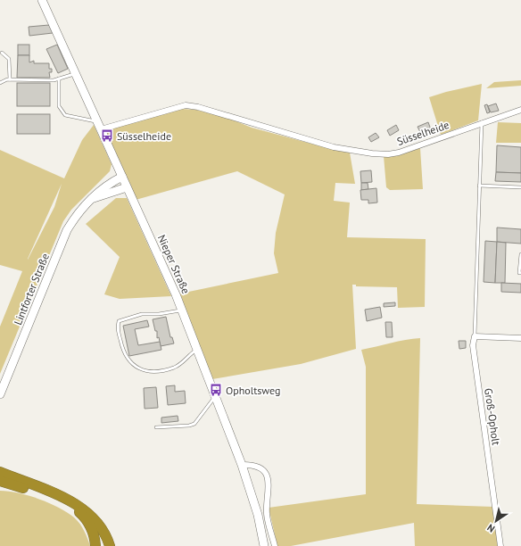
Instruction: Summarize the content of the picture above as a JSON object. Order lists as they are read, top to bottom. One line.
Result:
{"streets":{"main road":["Nieper Straße","Lintforter Straße"],"street":["Süsselheide","Groß-Opholt"]},"crossings":[["Süsselheide","Nieper Straße"],["Nieper Straße","Lintforter Straße"]],"places":{"bus stop":["Süsselheide","Opholtsweg"]},"north":"bottom left"}
